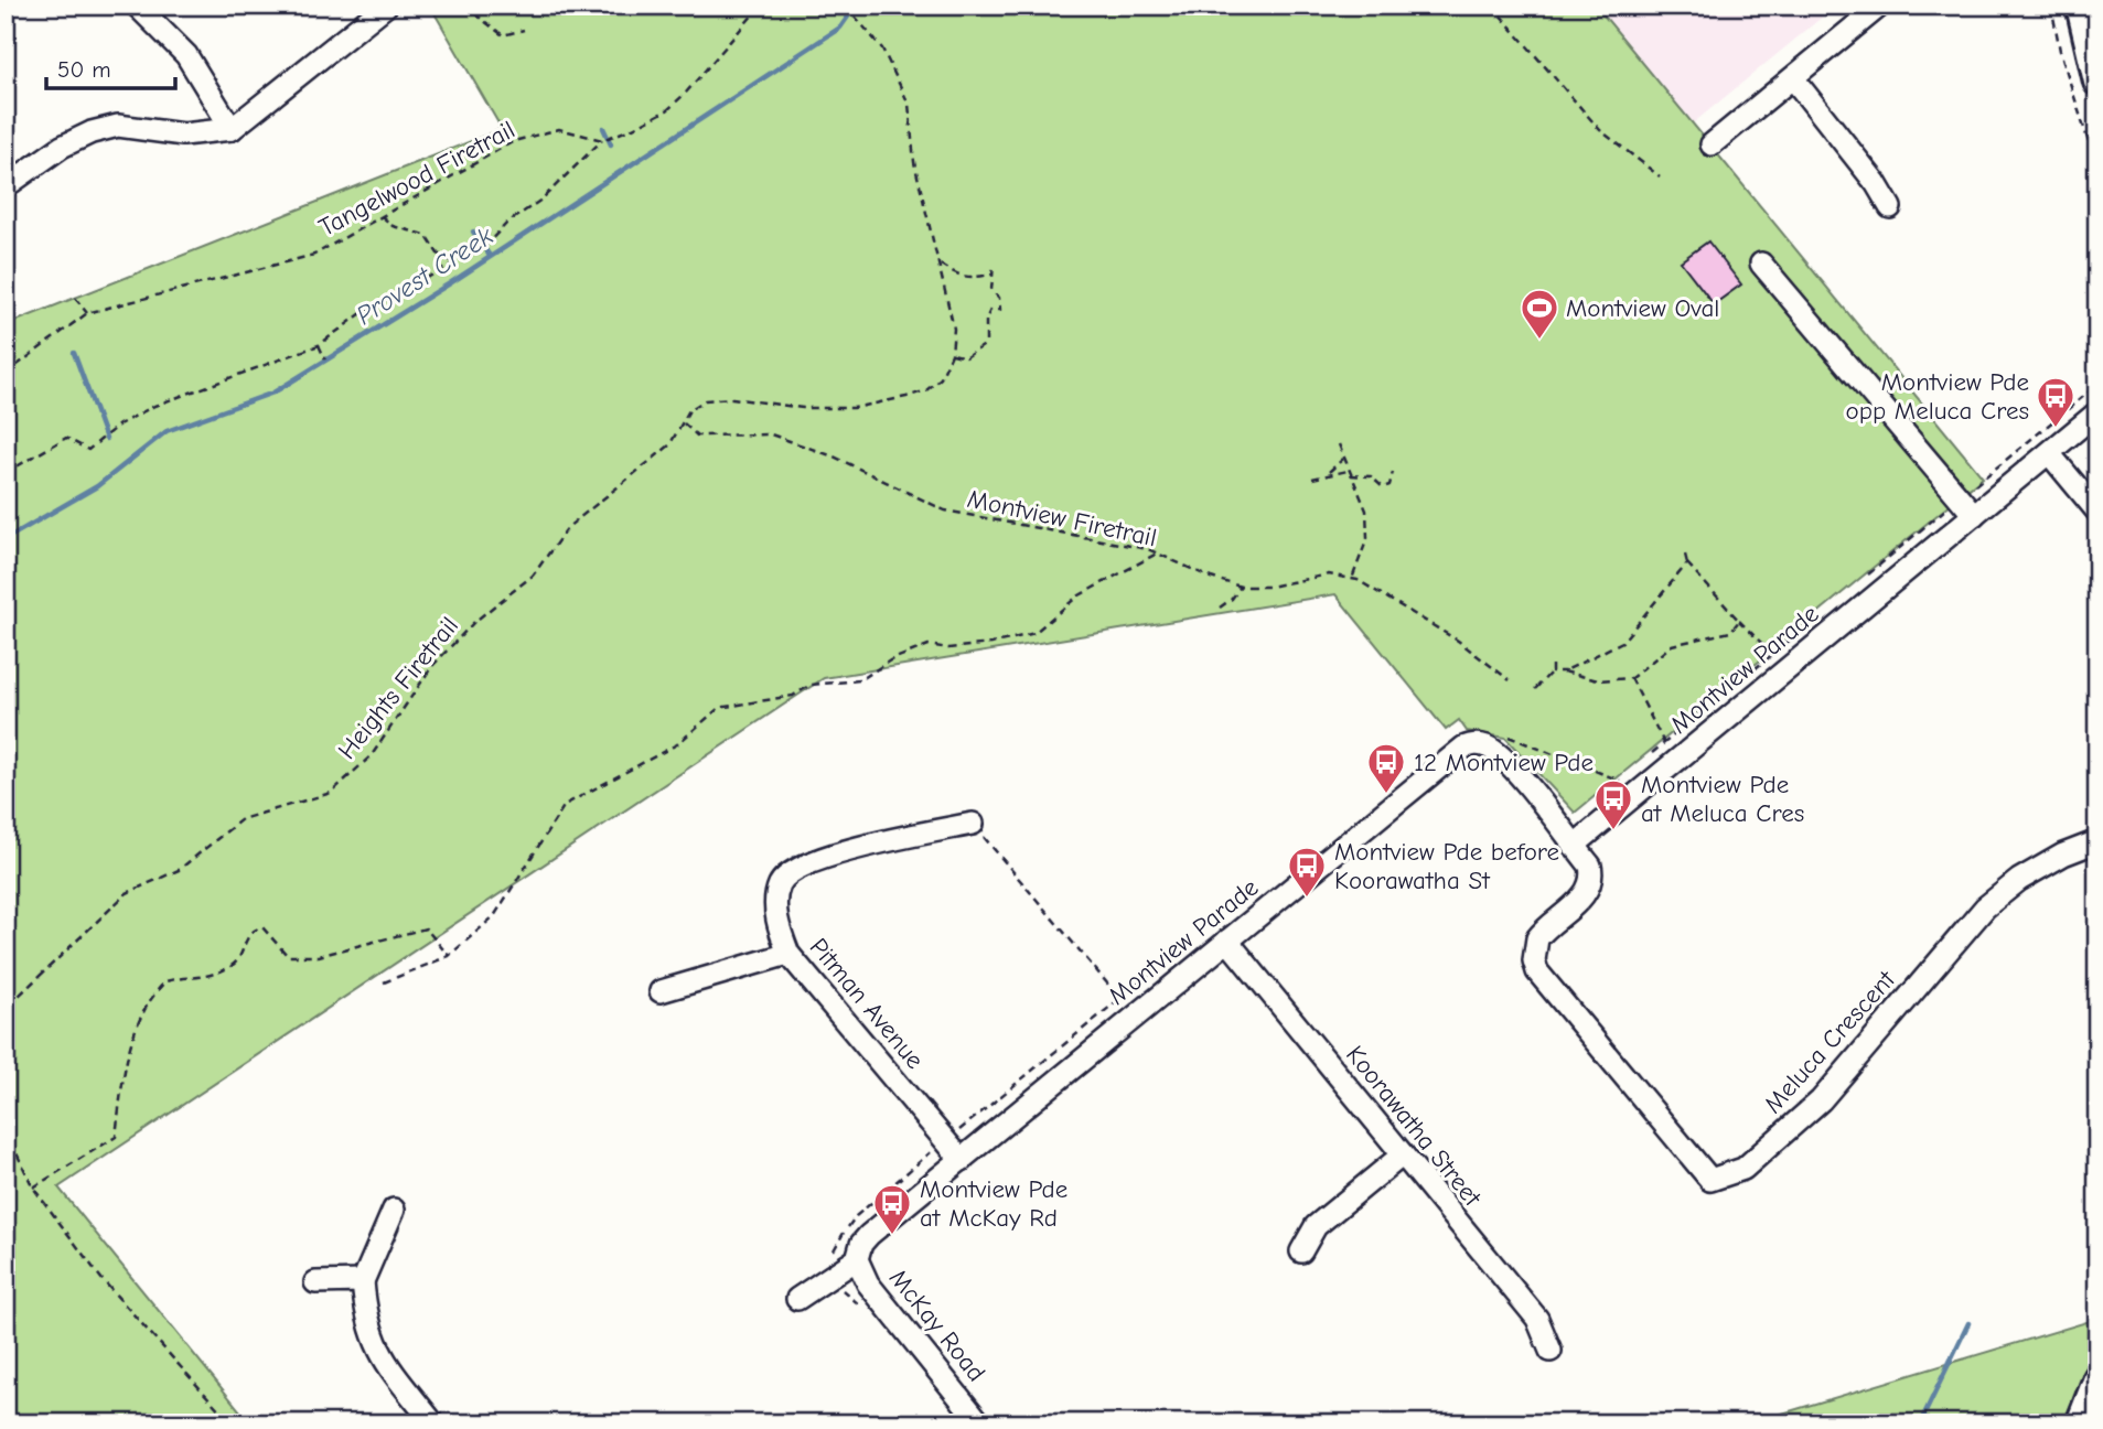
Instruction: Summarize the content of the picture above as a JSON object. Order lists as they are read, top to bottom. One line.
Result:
{"streets":{"street":["Montview Parade","Pitman Avenue","Meluca Crescent","Koorawatha Street","McKay Road"],"path":["Tangelwood Firetrail","Montview Firetrail","Heights Firetrail"]},"crossings":[["Montview Firetrail","Heights Firetrail"],["Montview Parade","Pitman Avenue"],["Montview Parade","Meluca Crescent"],["Montview Parade","Koorawatha Street"],["Montview Parade","McKay Road"]],"water":["Provest Creek"],"places":{"sports":["Montview Oval"],"bus stop":["Montview Pde opp Meluca Cres","12 Montview Pde","Montview Pde at Meluca Cres","Montview Pde before Koorawatha St","Montview Pde at McKay Rd"]},"scale_bar":"50 m"}
